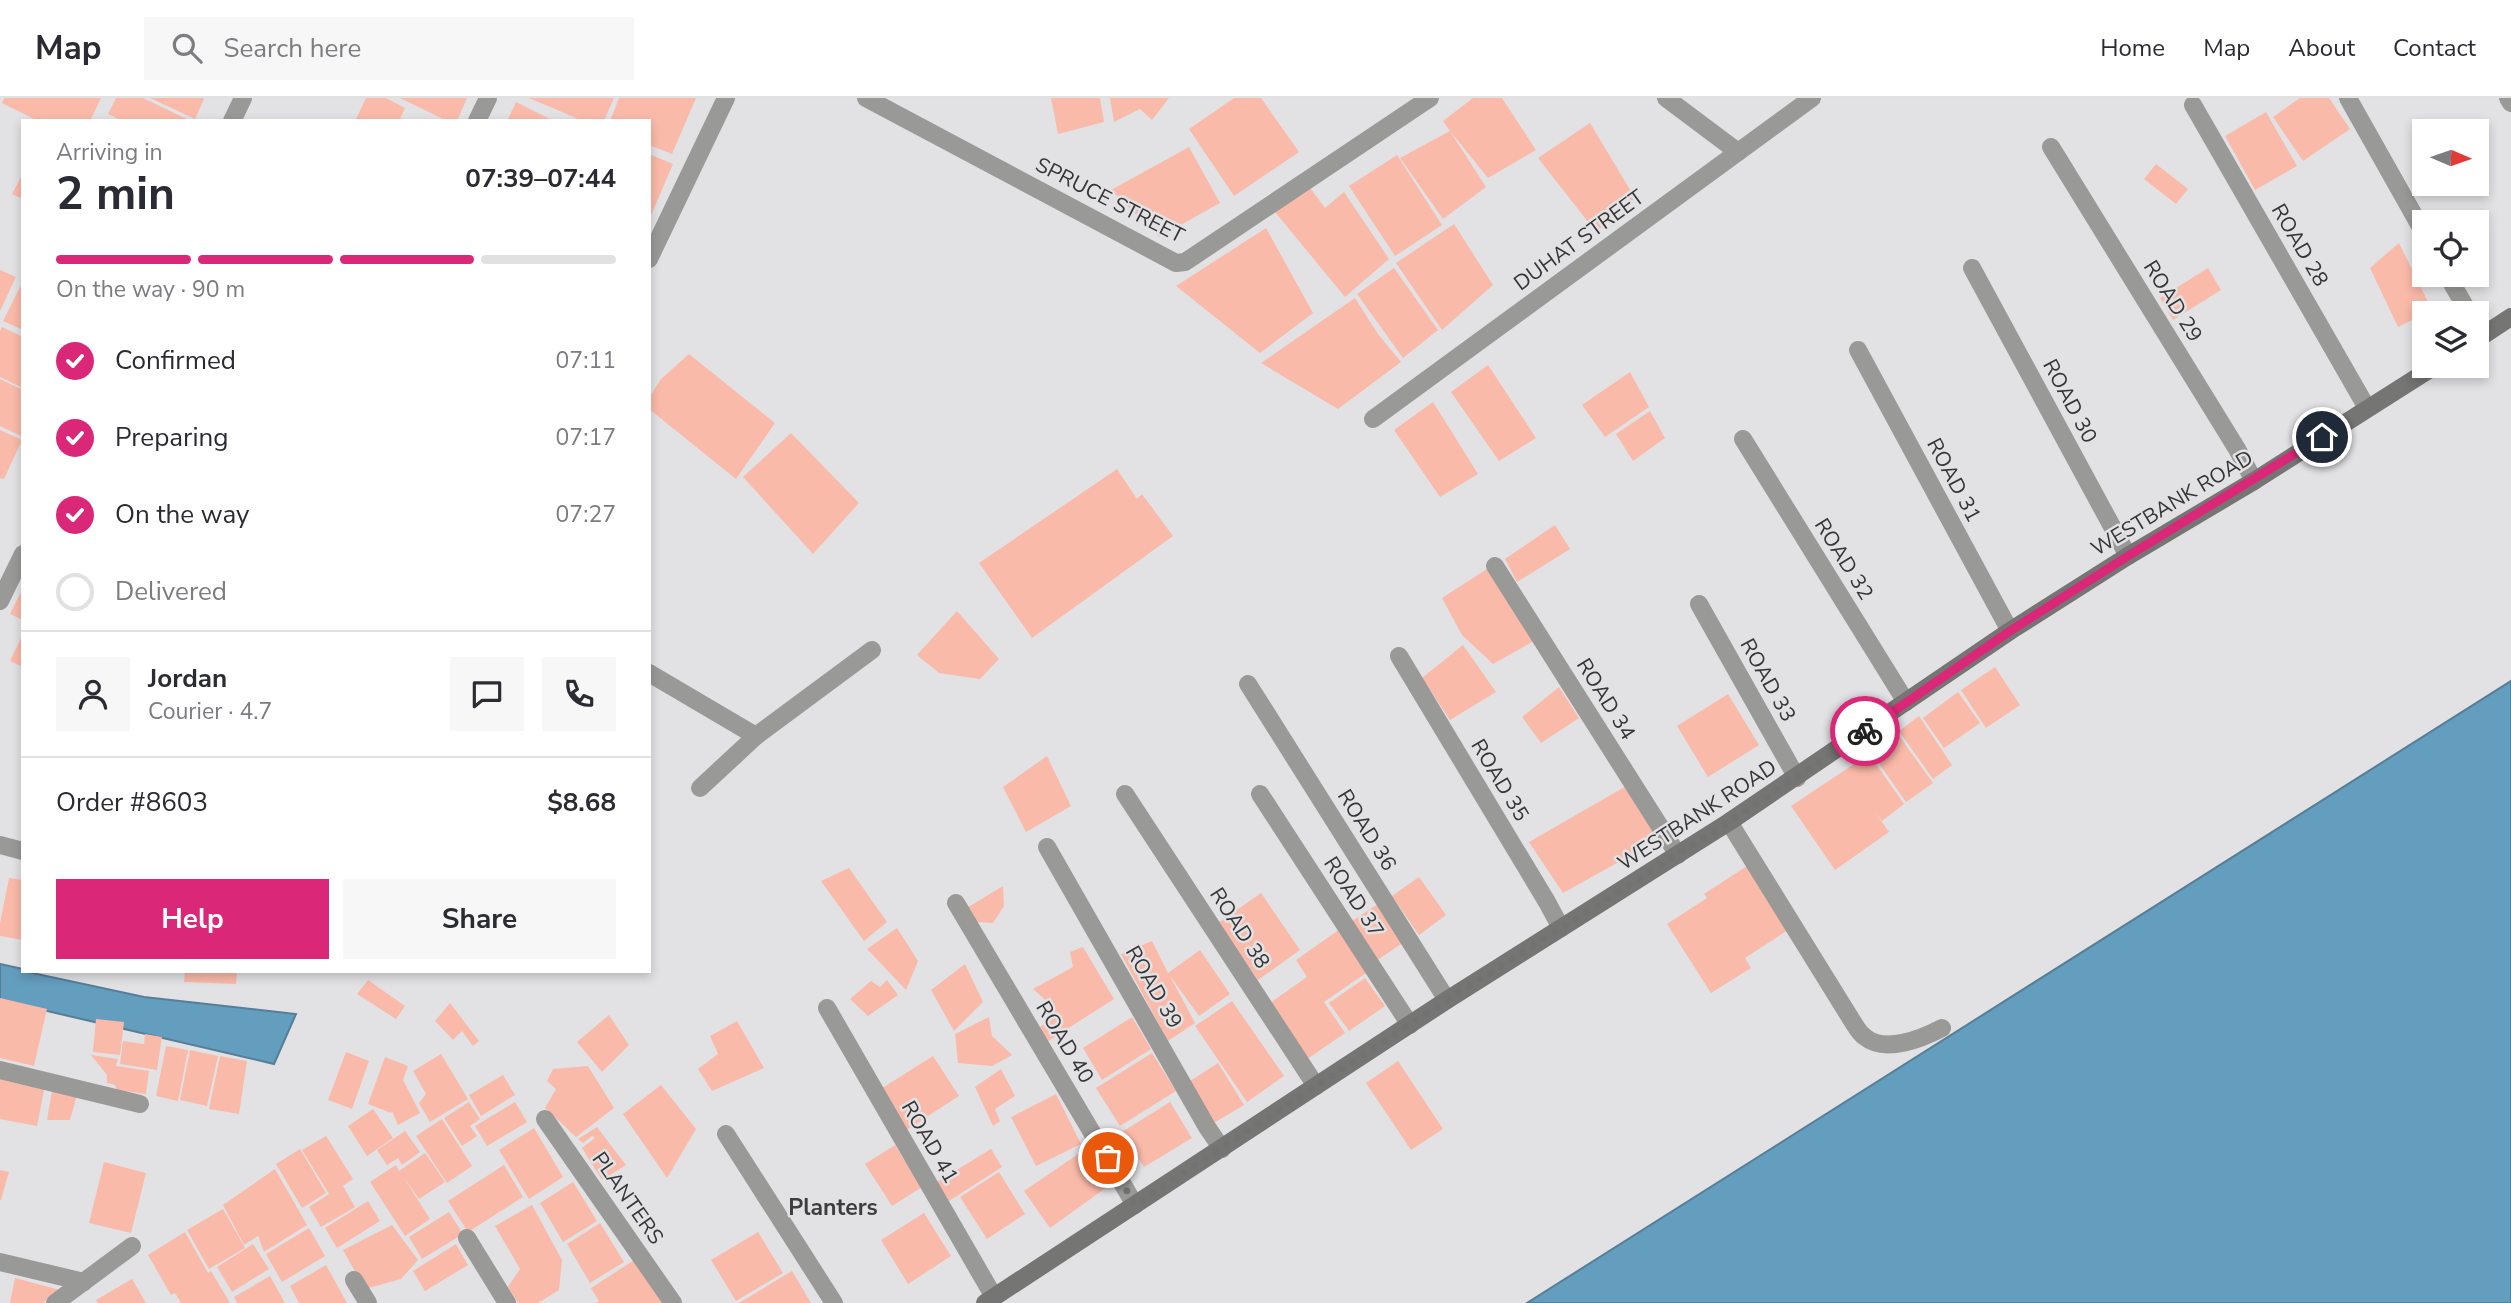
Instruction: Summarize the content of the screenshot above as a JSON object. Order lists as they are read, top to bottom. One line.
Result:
{"streets":{"street":["SPRUCE STREET","DUHAT STREET","ROAD 28","ROAD 29","ROAD 30","ROAD 31","WESTBANK ROAD","ROAD 32","ROAD 33","ROAD 34","ROAD 35","ROAD 36","ROAD 37","ROAD 38","ROAD 39","ROAD 40","ROAD 41","PLANTERS"]},"crossings":[["ROAD 28","WESTBANK ROAD"],["ROAD 29","WESTBANK ROAD"],["ROAD 30","WESTBANK ROAD"],["ROAD 31","WESTBANK ROAD"],["WESTBANK ROAD","ROAD 32"],["WESTBANK ROAD","ROAD 33"],["WESTBANK ROAD","ROAD 34"],["WESTBANK ROAD","ROAD 35"],["WESTBANK ROAD","ROAD 36"],["WESTBANK ROAD","ROAD 37"],["WESTBANK ROAD","ROAD 38"],["WESTBANK ROAD","ROAD 39"],["WESTBANK ROAD","ROAD 40"],["WESTBANK ROAD","ROAD 41"]],"districts":["Planters"],"north":"right","page":{"header":"Map","search":"Search here","nav":["Home","Map","About","Contact"],"heading":["2 min","Arriving in","07:39–07:44"],"panel":["Jordan","Courier · 4.7","Order #8603","$8.68"],"bar":"On the way · 90 m","list":[["Confirmed","07:11"],["Preparing","07:17"],["On the way","07:27"],"Delivered"],"buttons":["Help","Share"]}}
